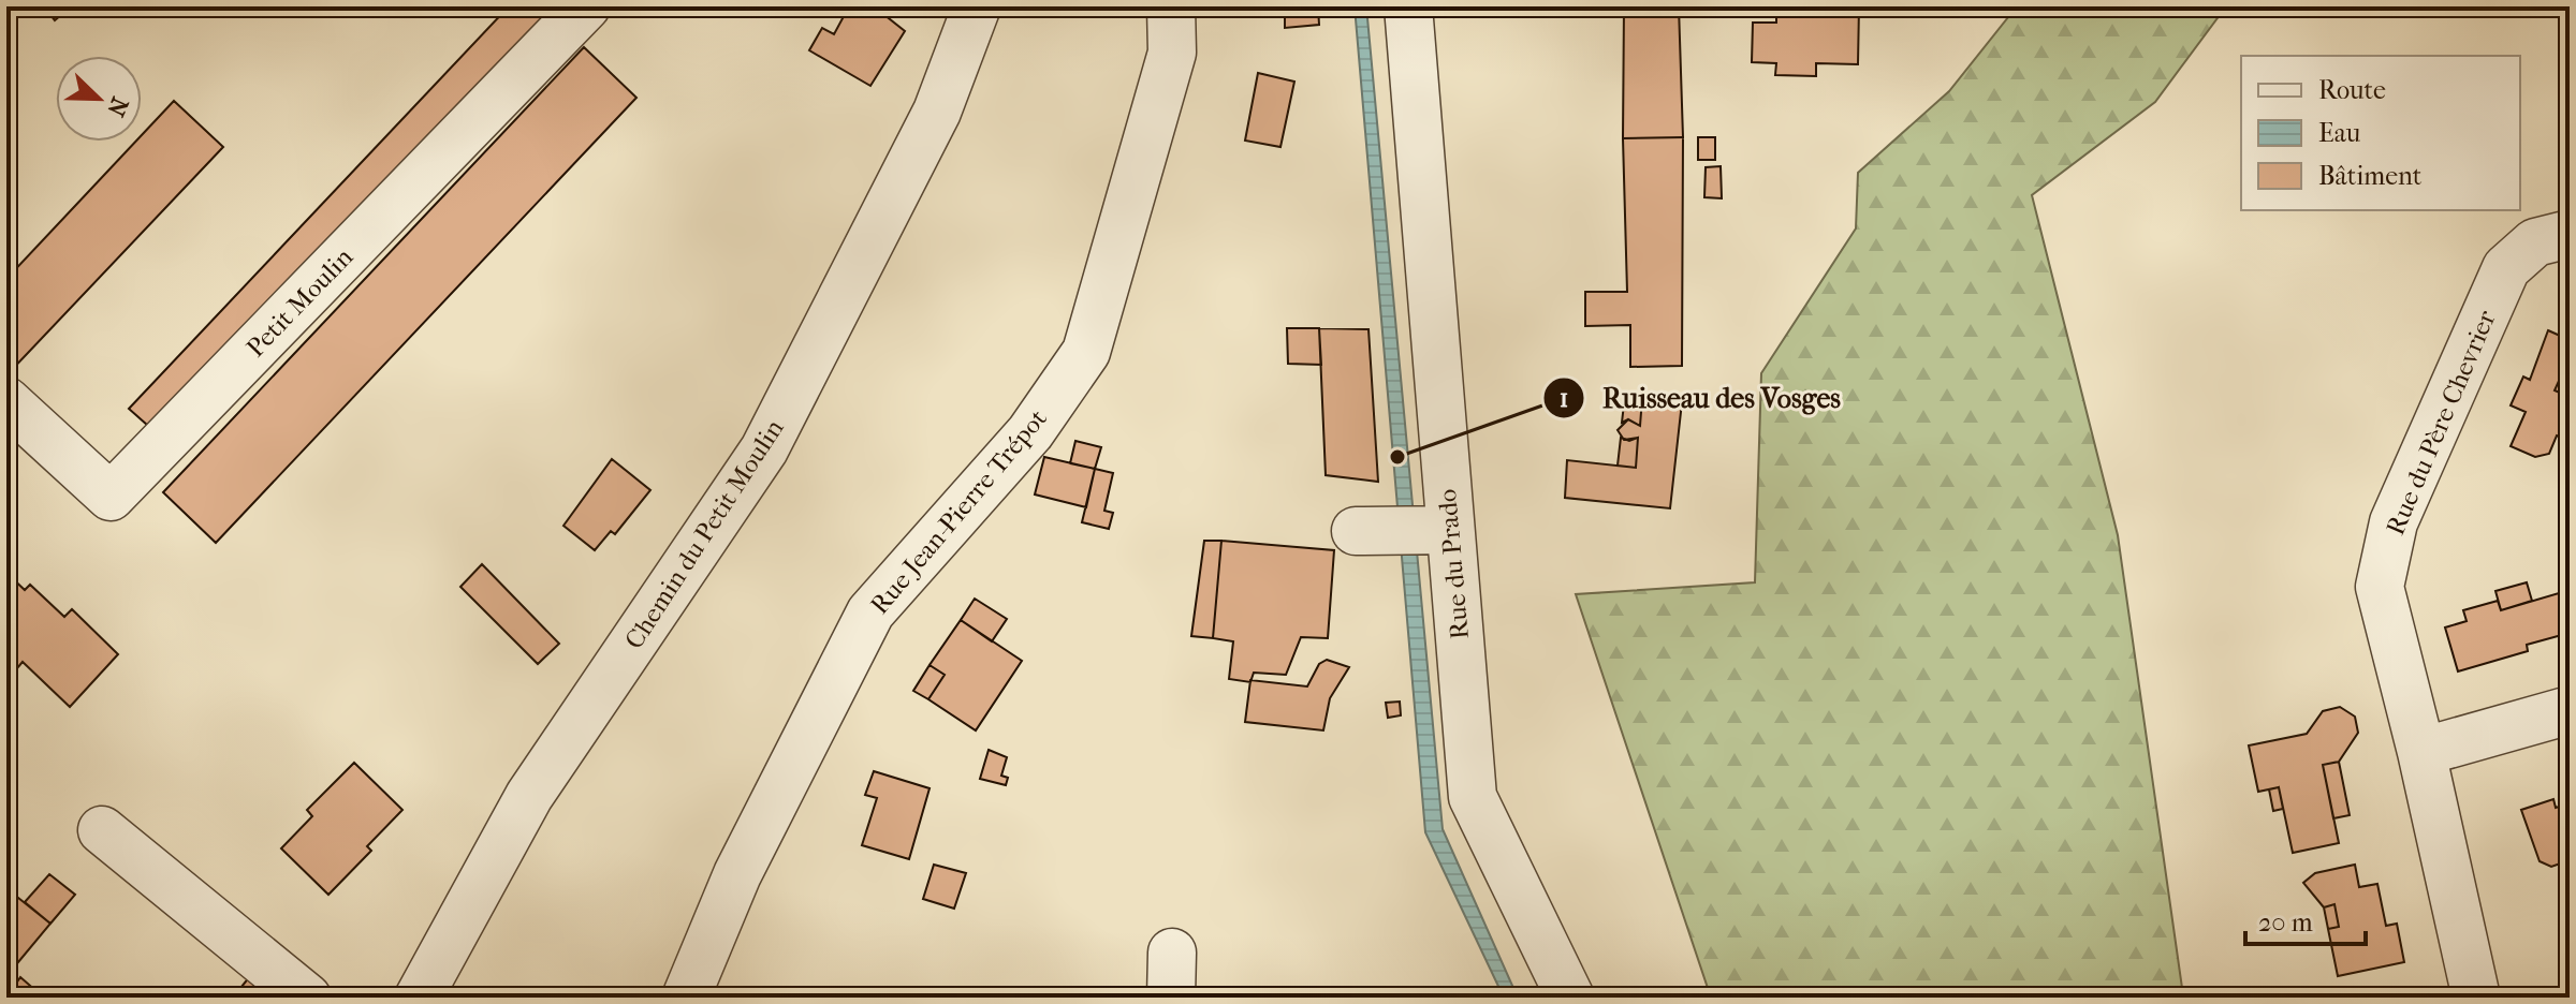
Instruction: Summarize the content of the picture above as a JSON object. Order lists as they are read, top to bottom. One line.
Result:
{"streets":{"street":["Petit Moulin","Rue du Père Chevrier","Rue Jean-Pierre Trépot","Chemin du Petit Moulin","Rue du Prado"]},"places":["Ruisseau des Vosges"],"legend":["Route","Eau","Bâtiment"],"scale_bar":"20 m","north":"bottom right"}
